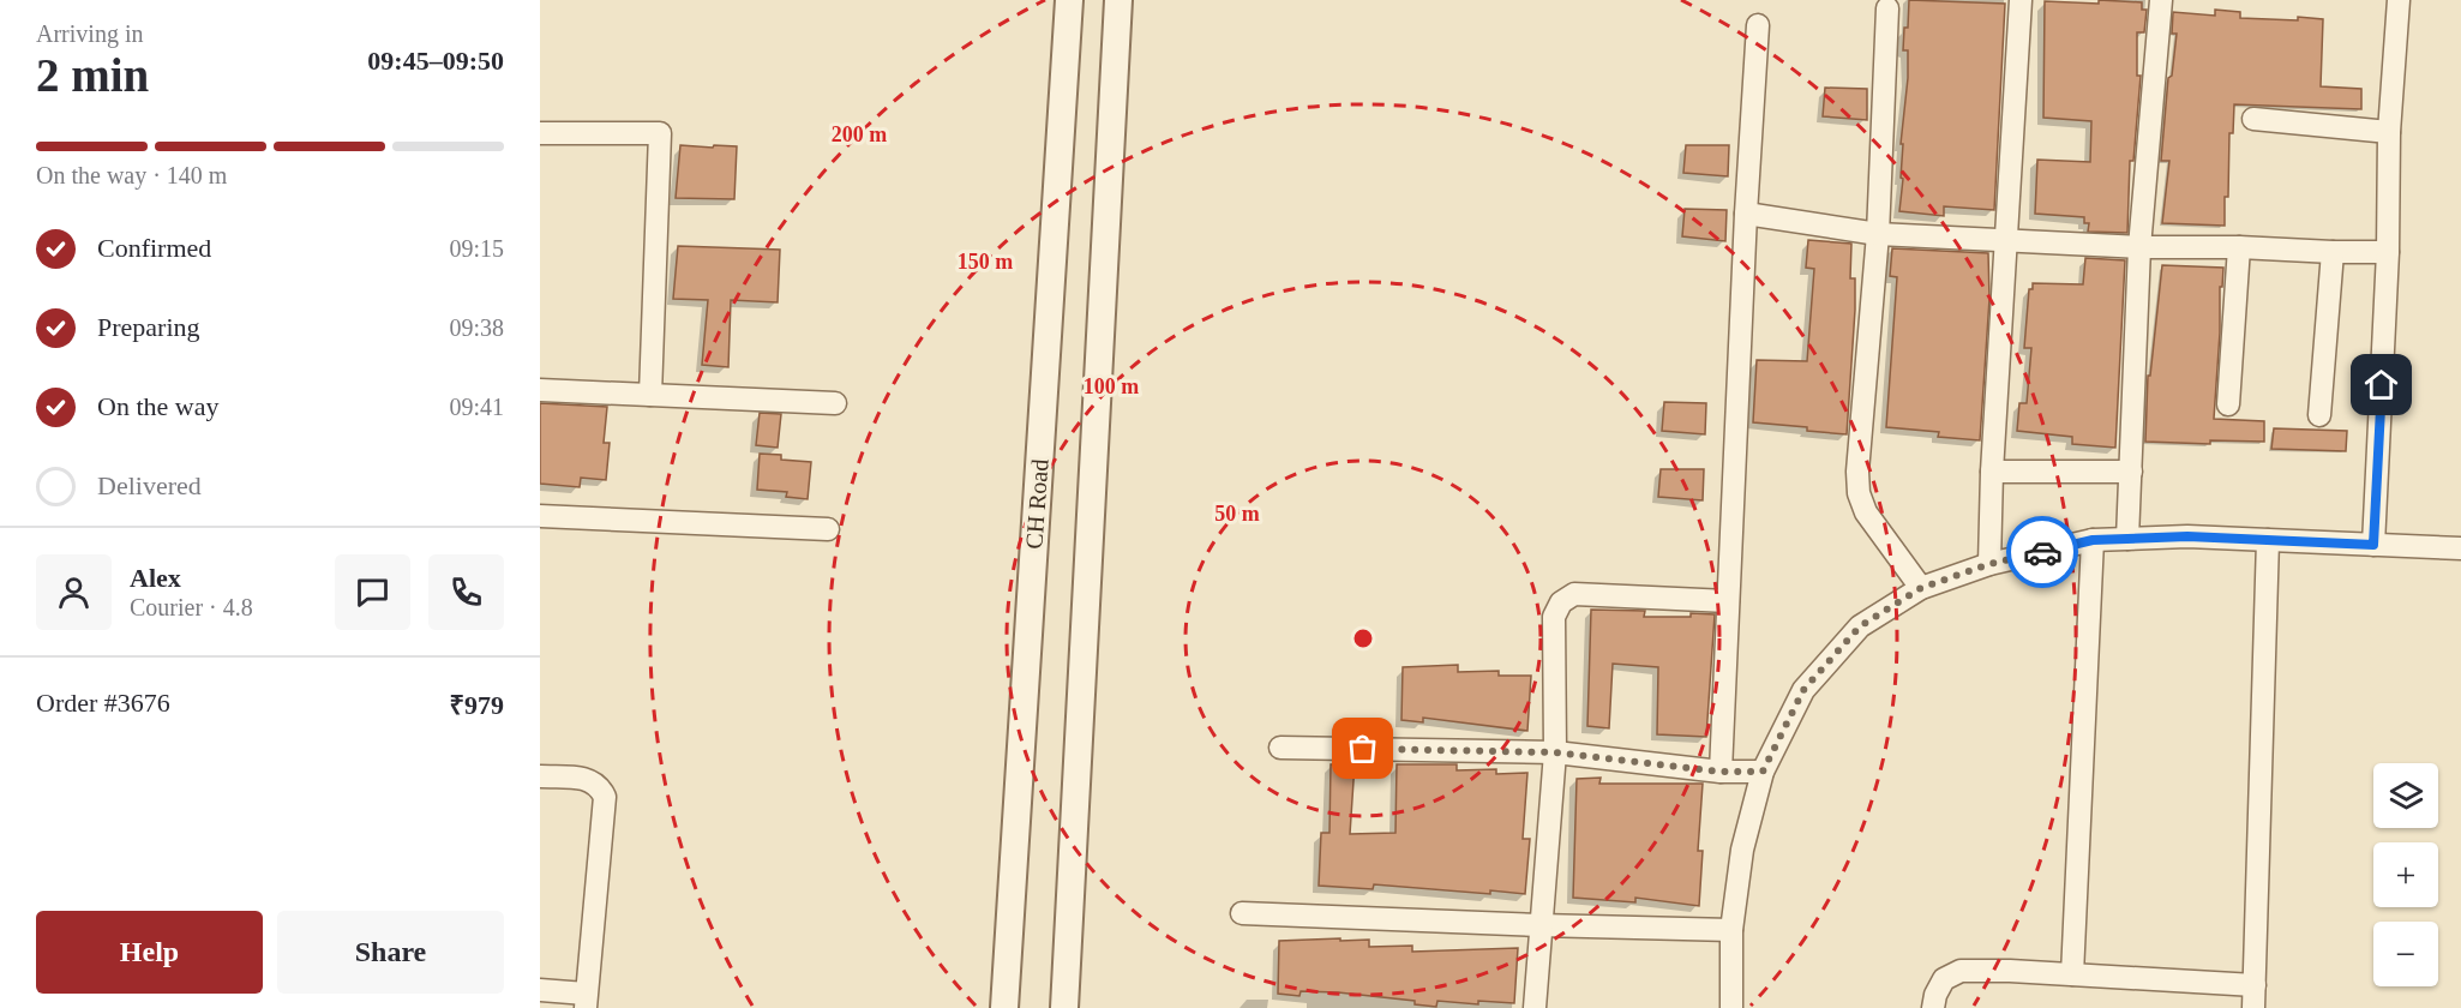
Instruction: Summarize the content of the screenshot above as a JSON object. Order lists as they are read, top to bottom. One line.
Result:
{"streets":{"street":["CH Road"]},"page":{"heading":["2 min","Arriving in","09:45–09:50"],"panel":["Alex","Courier · 4.8","Order #3676","₹979"],"bar":"On the way · 140 m","list":[["Confirmed","09:15"],["Preparing","09:38"],["On the way","09:41"],"Delivered"],"map_buttons":["+","−"],"buttons":["Help","Share"]},"rings":["200 m","150 m","100 m","50 m"]}
